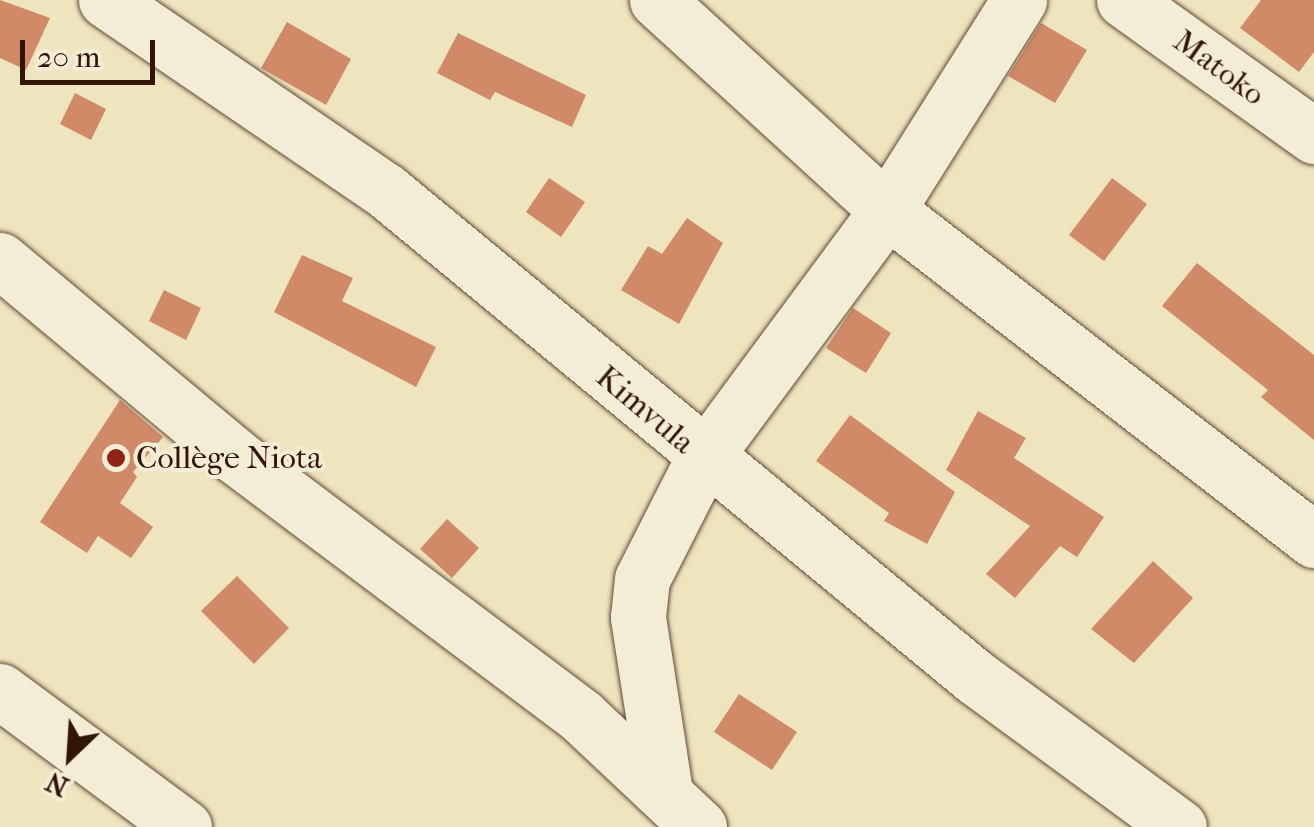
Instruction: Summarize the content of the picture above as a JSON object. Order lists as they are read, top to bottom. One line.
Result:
{"streets":{"street":["Matoko","Kimvula"]},"places":["Collège Niota"],"scale_bar":"20 m","north":"bottom left"}
